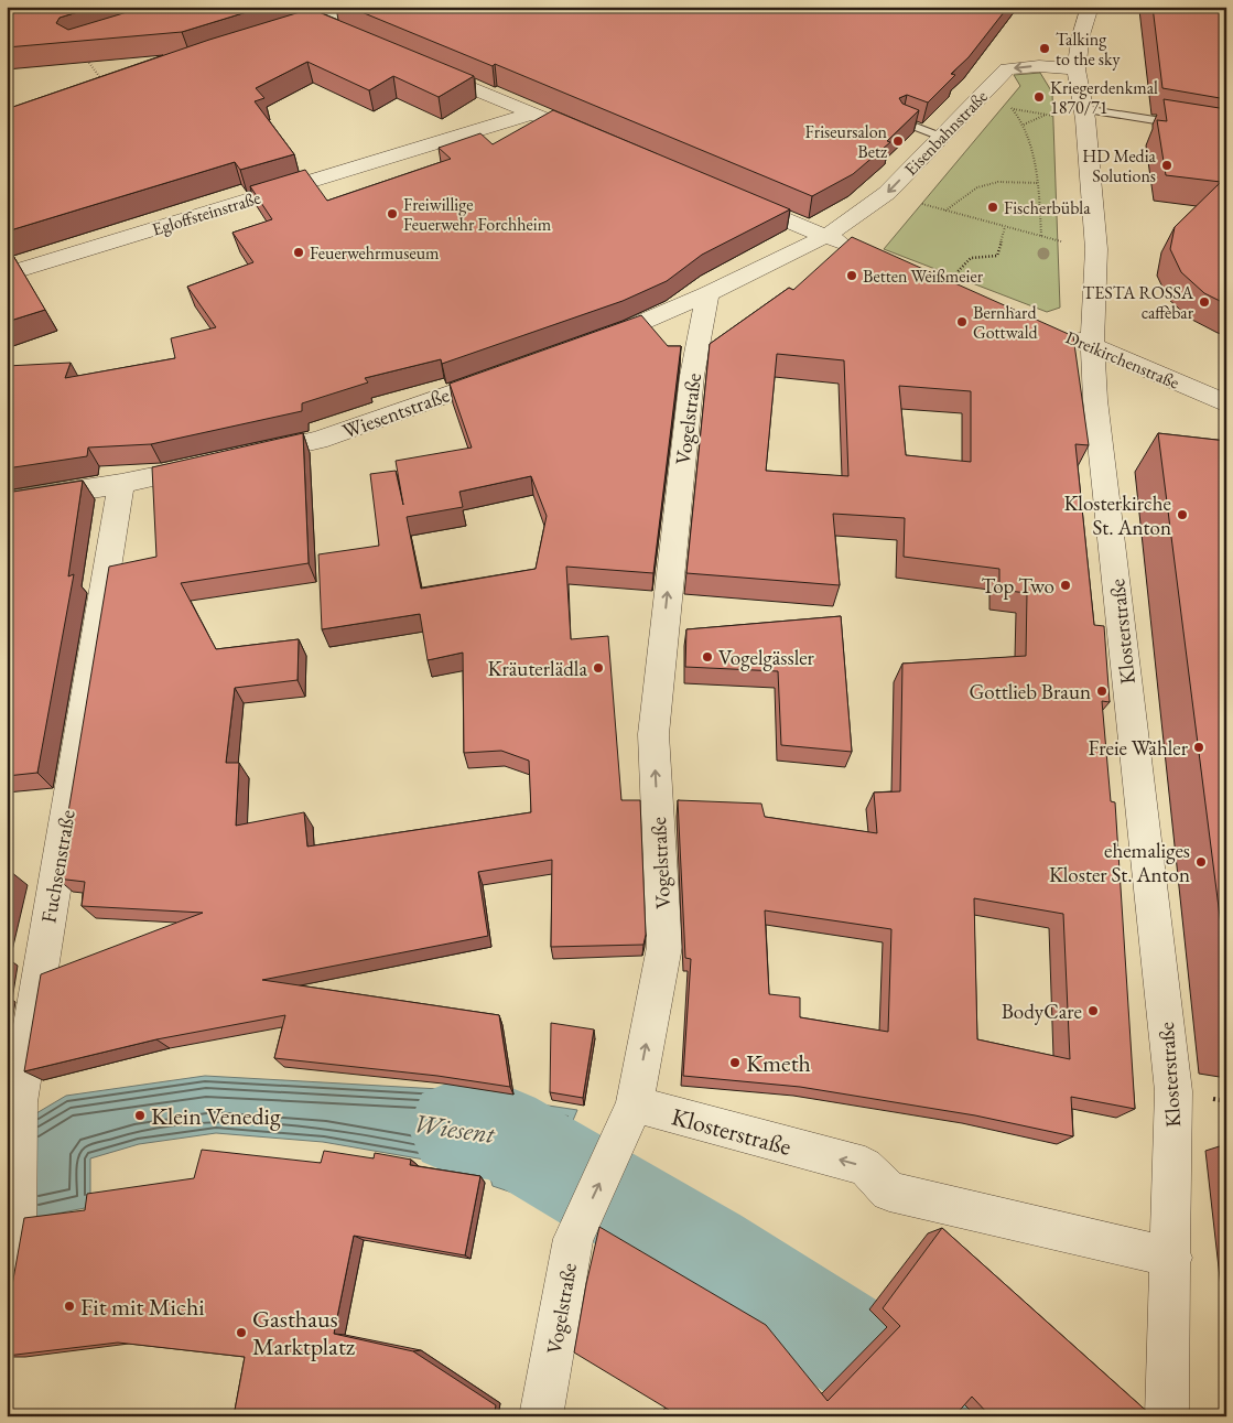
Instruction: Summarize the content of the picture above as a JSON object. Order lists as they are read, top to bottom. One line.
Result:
{"streets":{"street":["Eisenbahnstraße","Egloffsteinstraße","Dreikirchenstraße","Wiesentstraße","Vogelstraße","Klosterstraße","Fuchsenstraße"]},"crossings":[["Eisenbahnstraße","Klosterstraße"],["Dreikirchenstraße","Klosterstraße"],["Vogelstraße","Klosterstraße"]],"one_way":["Eisenbahnstraße","Vogelstraße"],"water":["Wiesent"],"places":["Talking to the sky","Kriegerdenkmal 1870/71","Friseursalon Betz","HD Media Solutions","Fischerbübla","Freiwillige Feuerwehr Forchheim","Feuerwehrmuseum","Betten Weißmeier","TESTA ROSSA caffèbar","Bernhard Gottwald","Klosterkirche St. Anton","Top Two","Vogelgässler","Kräuterlädla","Gottlieb Braun","Freie Wähler","ehemaliges Kloster St. Anton","BodyCare","Kmeth","Klein Venedig","Fit mit Michi","Gasthaus Marktplatz"]}
